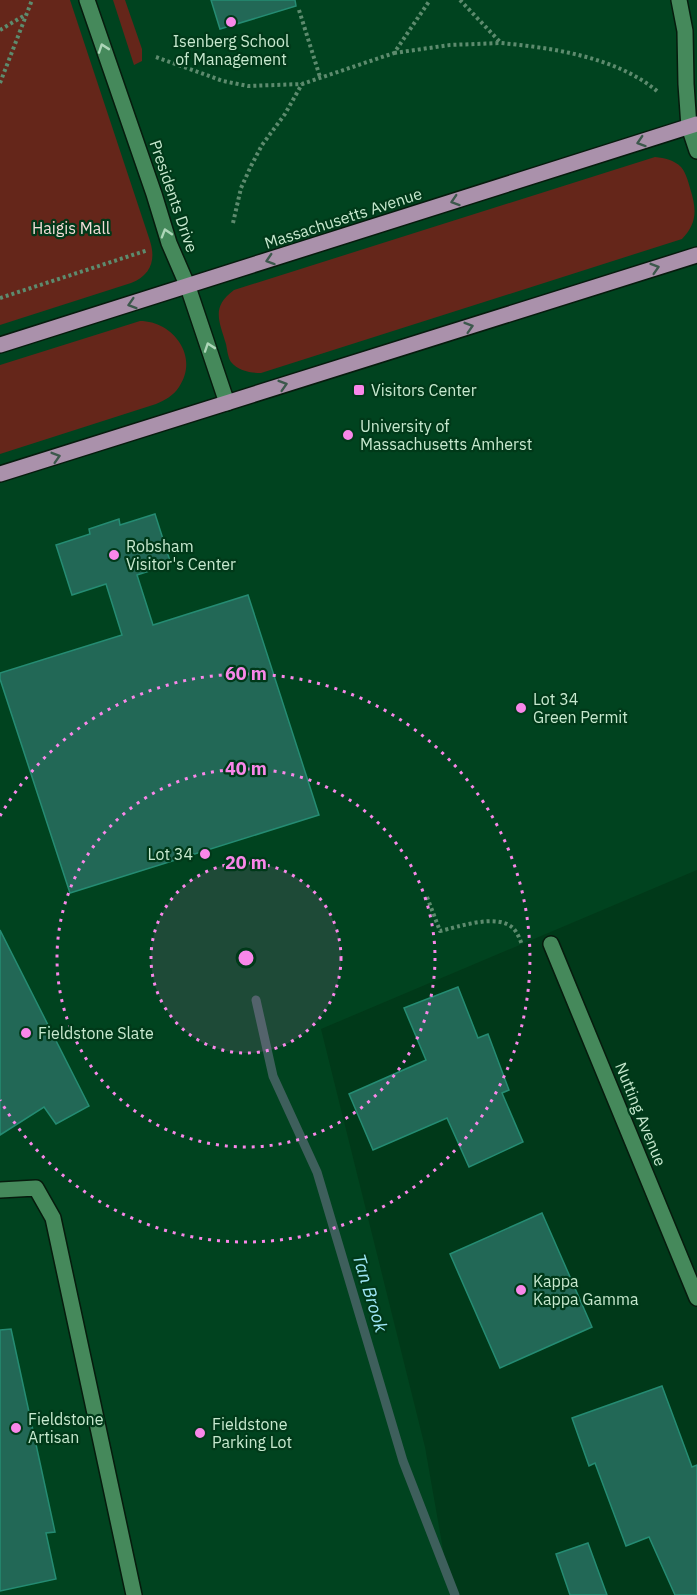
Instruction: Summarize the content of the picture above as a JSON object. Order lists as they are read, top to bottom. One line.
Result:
{"streets":{"main road":["Massachusetts Avenue"],"street":["Presidents Drive","Nutting Avenue"]},"crossings":[["Presidents Drive","Massachusetts Avenue"]],"one_way":["Presidents Drive"],"water":["Tan Brook"],"parks":["Haigis Mall"],"places":{"other":["Isenberg School of Management","University of Massachusetts Amherst","Robsham Visitor's Center","Lot 34 Green Permit","Lot 34","Fieldstone Slate","Kappa Kappa Gamma","Fieldstone Artisan","Fieldstone Parking Lot"],"transit":["Visitors Center"]},"rings":["60 m","40 m","20 m"]}
